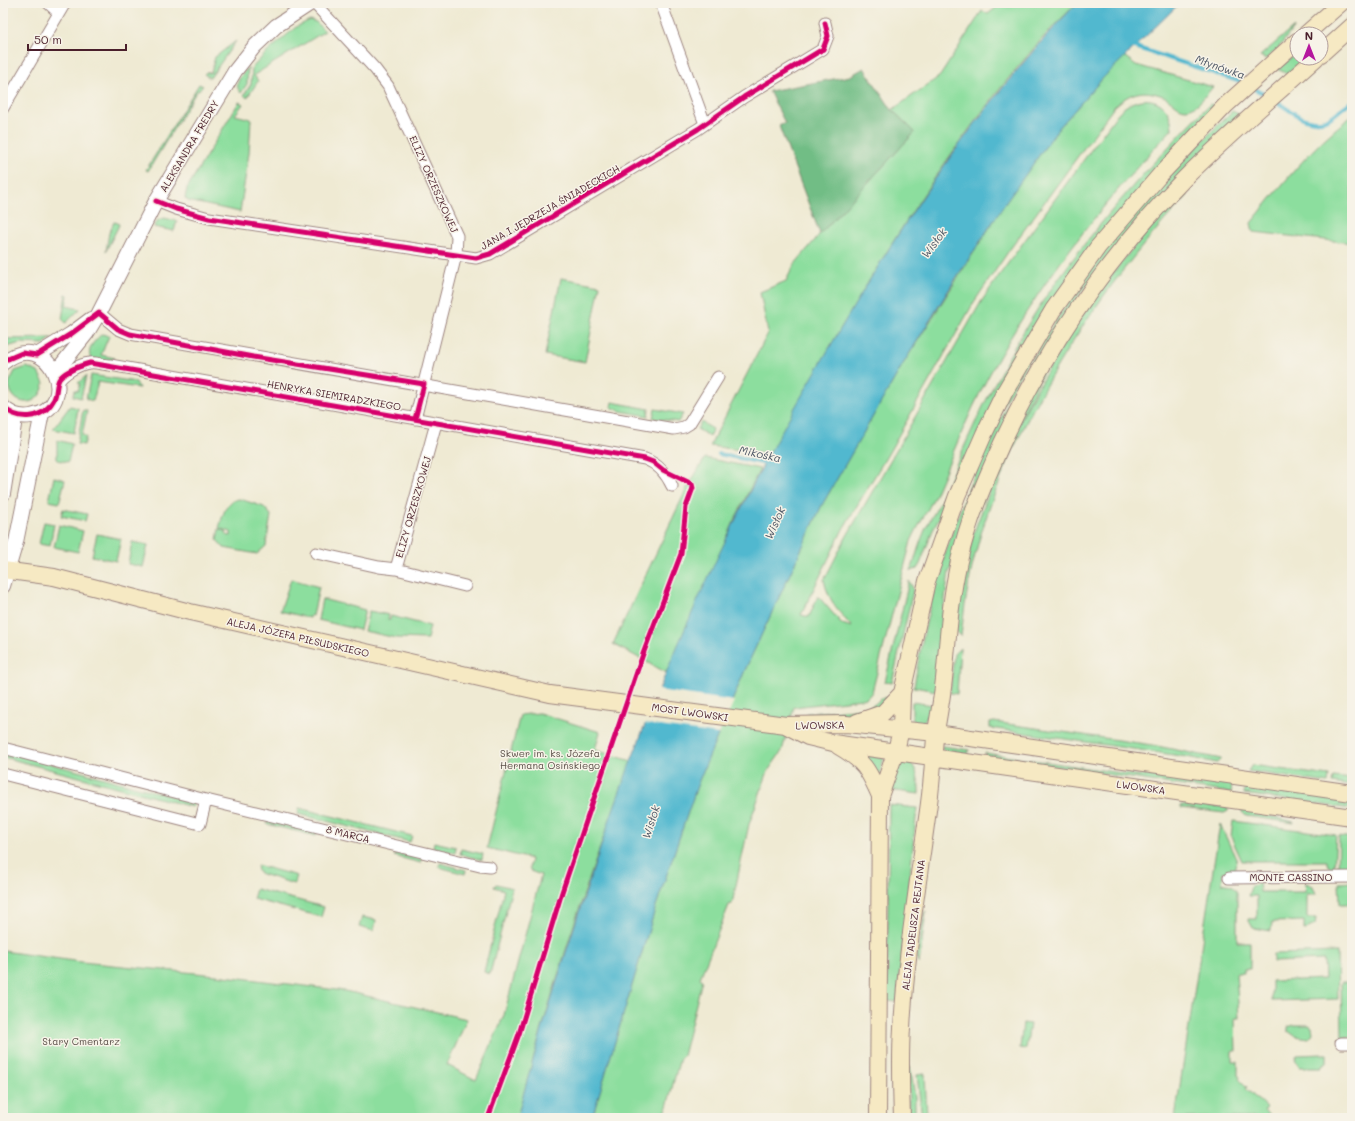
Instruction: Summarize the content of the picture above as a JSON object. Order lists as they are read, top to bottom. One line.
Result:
{"streets":{"main road":["ALEJA JÓZEFA PIŁSUDSKIEGO","MOST LWOWSKI","LWOWSKA","ALEJA TADEUSZA REJTANA"],"street":["ALEKSANDRA FREDRY","ELIZY ORZESZKOWEJ","JANA I JĘDRZEJA ŚNIADECKICH","HENRYKA SIEMIRADZKIEGO","8 MARCA","MONTE CASSINO"]},"crossings":[["ALEKSANDRA FREDRY","JANA I JĘDRZEJA ŚNIADECKICH"],["ALEKSANDRA FREDRY","HENRYKA SIEMIRADZKIEGO"],["ELIZY ORZESZKOWEJ","JANA I JĘDRZEJA ŚNIADECKICH"],["ELIZY ORZESZKOWEJ","HENRYKA SIEMIRADZKIEGO"],["ALEJA JÓZEFA PIŁSUDSKIEGO","MOST LWOWSKI"],["MOST LWOWSKI","LWOWSKA"],["LWOWSKA","ALEJA TADEUSZA REJTANA"]],"water":["Młynówka","Wisłok","Mikośka"],"parks":["Skwer im. ks. Józefa Hermana Osińskiego","Stary Cmentarz"],"scale_bar":"50 m","north":"top"}
